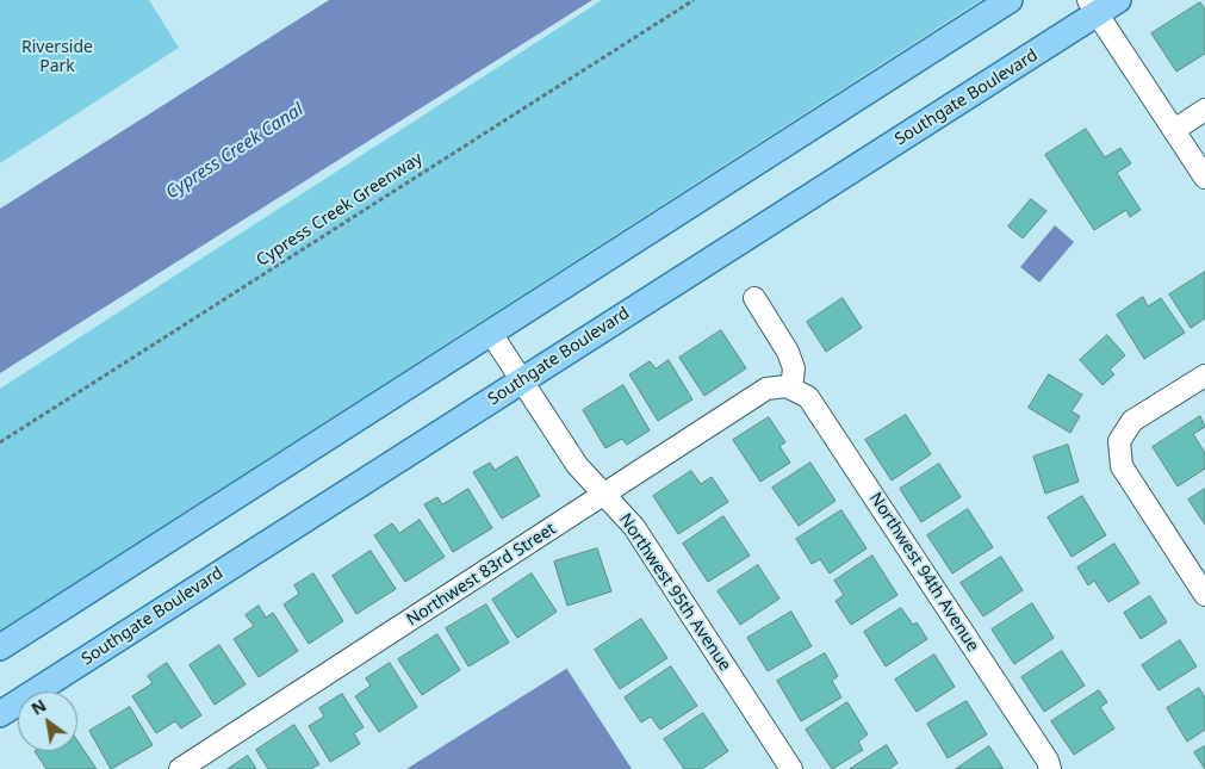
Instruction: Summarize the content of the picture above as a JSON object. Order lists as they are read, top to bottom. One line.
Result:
{"streets":{"main road":["Southgate Boulevard"],"street":["Northwest 94th Avenue","Northwest 83rd Street","Northwest 95th Avenue"],"path":["Cypress Creek Greenway"]},"crossings":[["Southgate Boulevard","Northwest 95th Avenue"],["Northwest 94th Avenue","Northwest 83rd Street"],["Northwest 83rd Street","Northwest 95th Avenue"]],"water":["Cypress Creek Canal"],"parks":["Riverside Park"],"north":"top left"}
